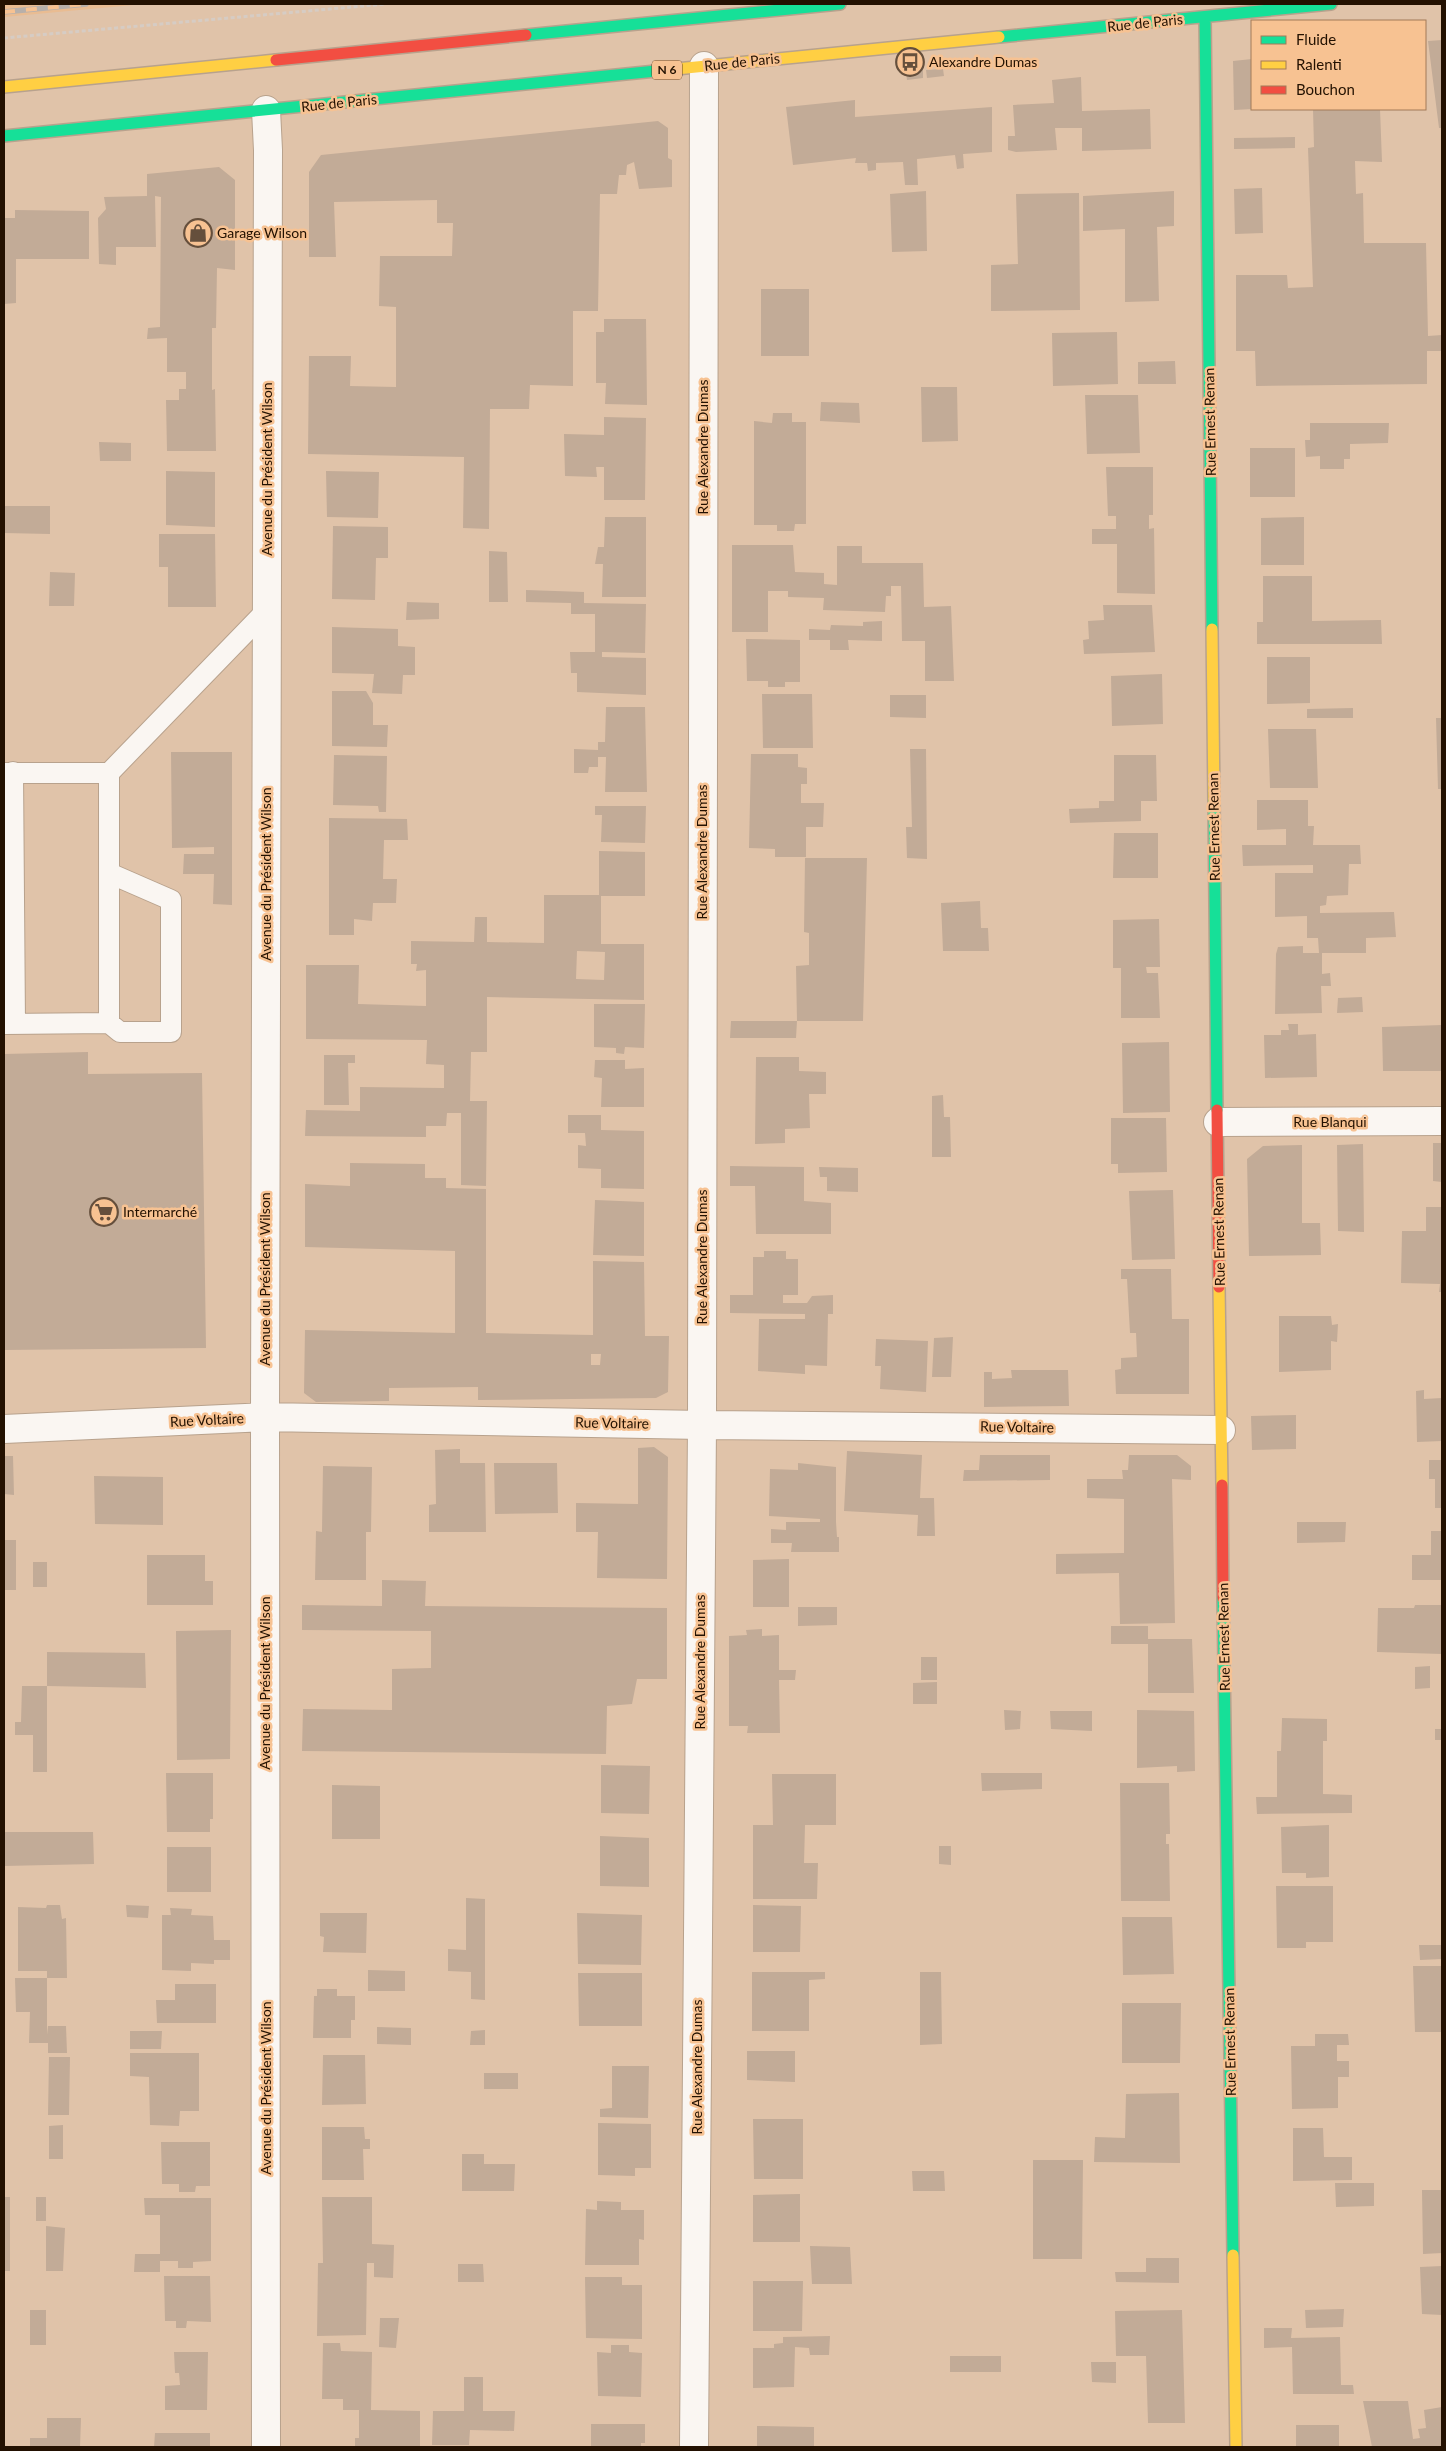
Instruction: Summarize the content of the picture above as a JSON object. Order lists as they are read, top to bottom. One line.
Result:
{"streets":{"street":["Rue de Paris","N 6","Rue Ernest Renan","Rue Alexandre Dumas","Avenue du Président Wilson","Rue Blanqui","Rue Voltaire"]},"crossings":[["Rue de Paris","Rue Ernest Renan"],["Rue de Paris","Rue Alexandre Dumas"],["Rue de Paris","Avenue du Président Wilson"],["Rue Ernest Renan","Rue Blanqui"],["Rue Ernest Renan","Rue Voltaire"],["Rue Alexandre Dumas","Rue Voltaire"],["Avenue du Président Wilson","Rue Voltaire"]],"places":{"bus stop":["Alexandre Dumas"],"shop":["Garage Wilson"],"supermarket":["Intermarché"]},"legend":["Fluide","Ralenti","Bouchon"]}
